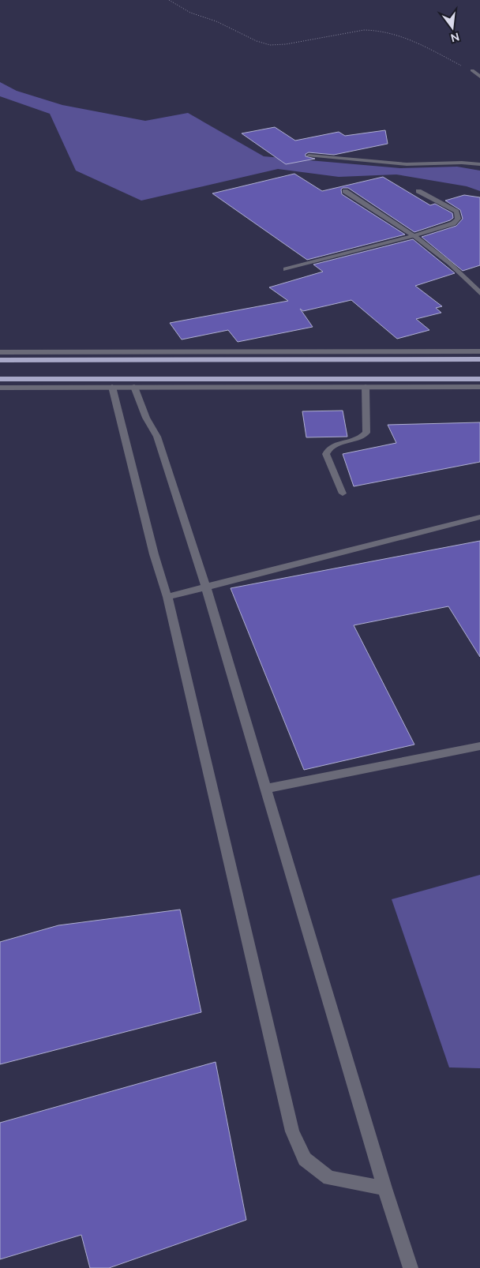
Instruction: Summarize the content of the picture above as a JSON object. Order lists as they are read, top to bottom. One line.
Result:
{"north":"bottom"}
